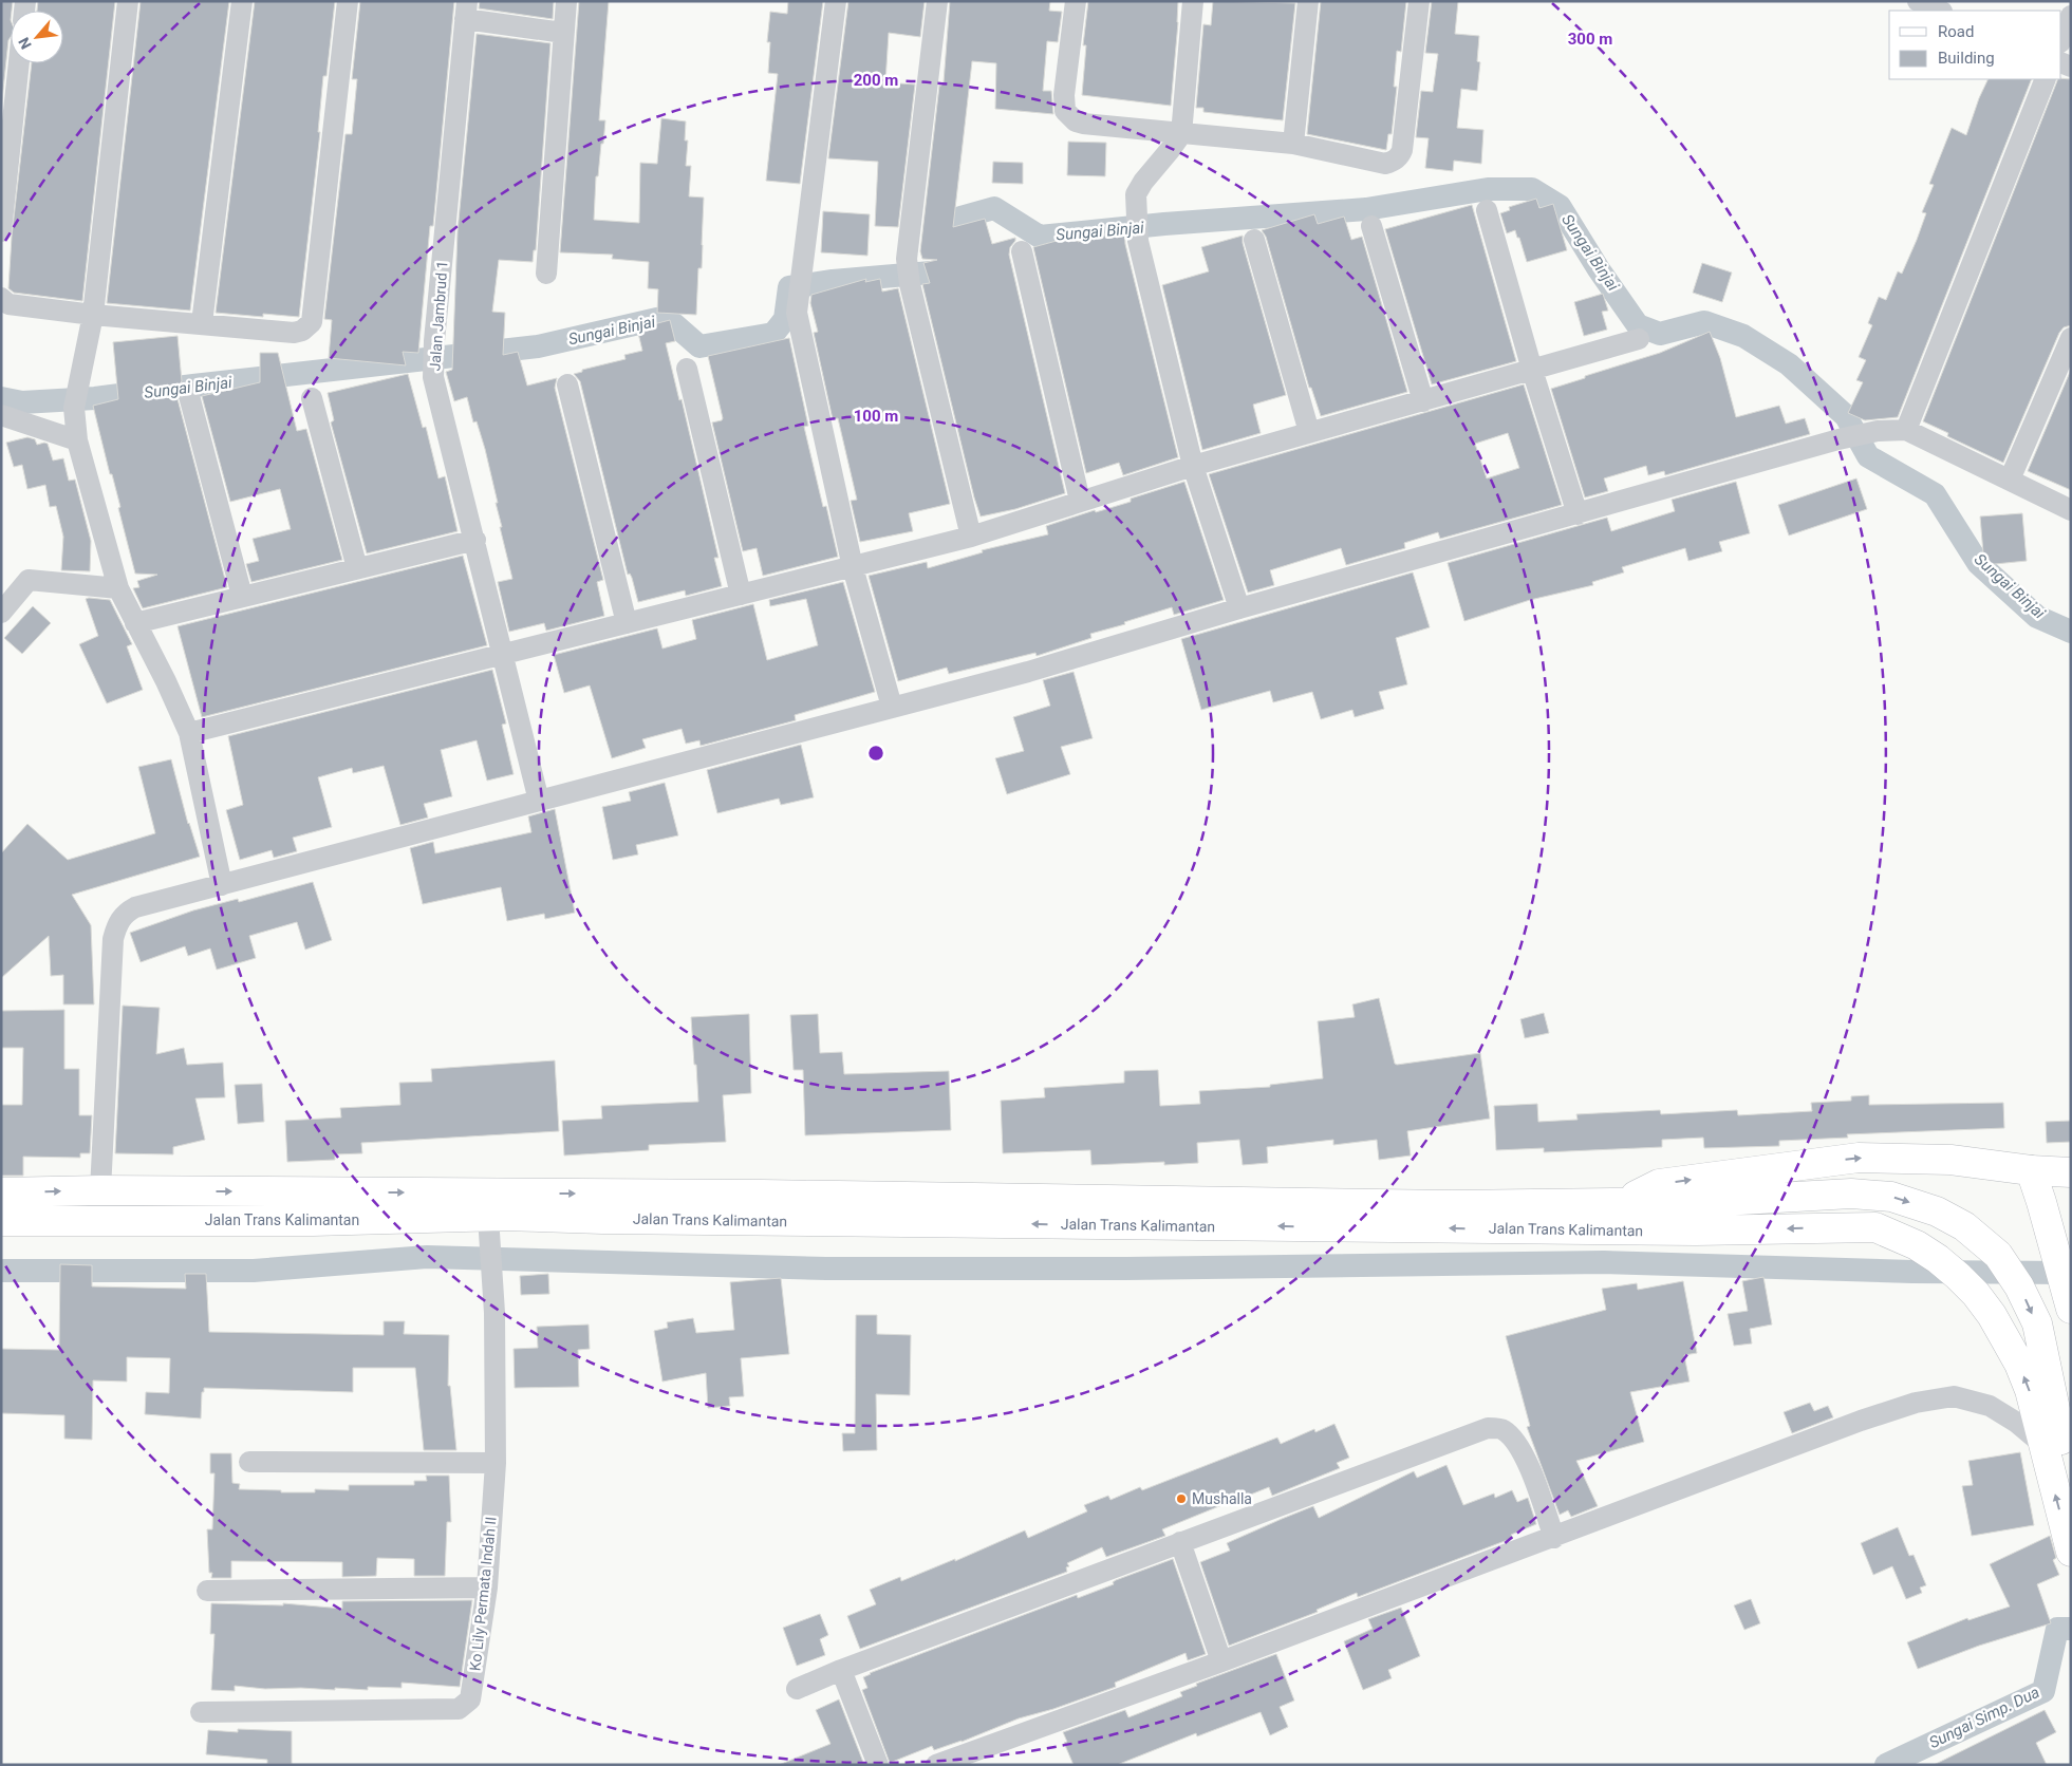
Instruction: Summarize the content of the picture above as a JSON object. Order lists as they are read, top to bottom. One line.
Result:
{"streets":{"main road":["Jalan Trans Kalimantan"],"street":["Jalan Jambrud 1","Ko Lily Permata Indah II"]},"crossings":[["Jalan Trans Kalimantan","Ko Lily Permata Indah II"]],"water":["Sungai Binjai","Sungai Simp. Dua"],"places":["Mushalla"],"legend":["Road","Building"],"north":"bottom left","rings":["300 m","200 m","100 m"]}
